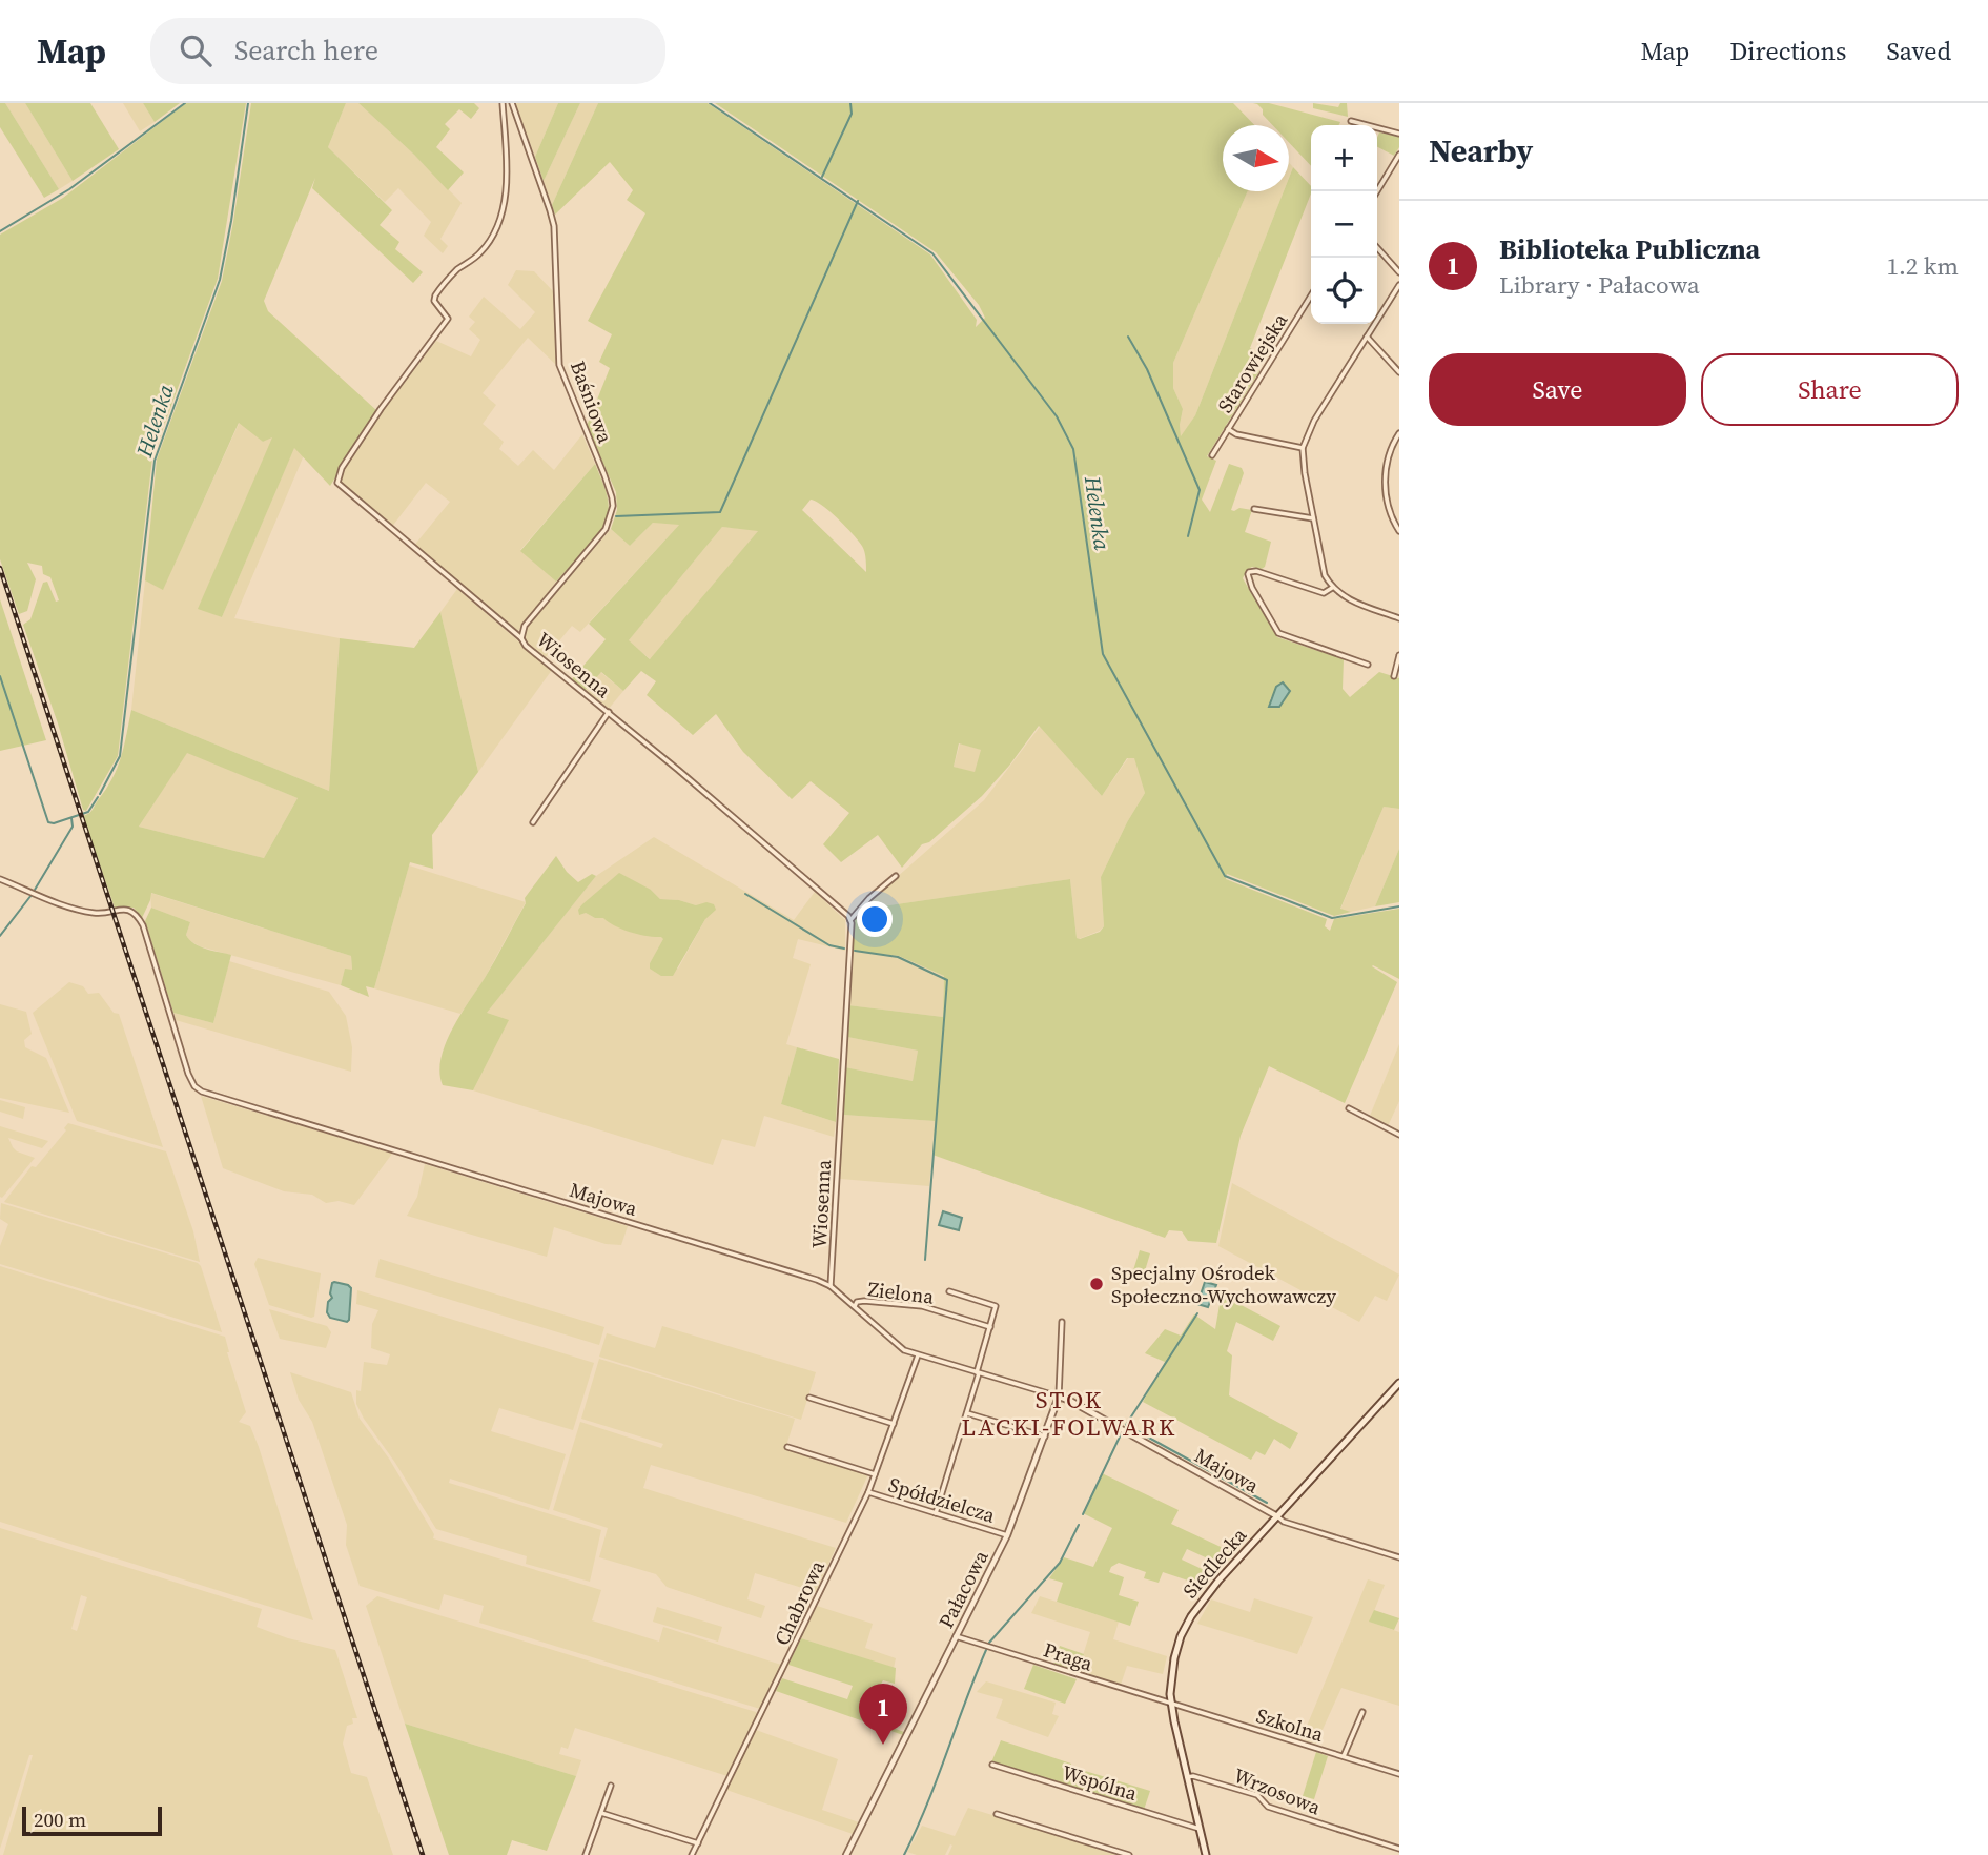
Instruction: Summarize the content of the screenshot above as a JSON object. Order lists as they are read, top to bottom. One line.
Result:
{"streets":{"main road":["Siedlecka"],"street":["Starowiejska","Baśniowa","Wiosenna","Majowa","Zielona","Spółdzielcza","Pałacowa","Chabrowa","Praga","Szkolna","Wspólna","Wrzosowa"]},"crossings":[["Baśniowa","Wiosenna"],["Wiosenna","Majowa"],["Majowa","Zielona"],["Majowa","Siedlecka"],["Majowa","Pałacowa"],["Majowa","Chabrowa"],["Spółdzielcza","Pałacowa"],["Spółdzielcza","Chabrowa"],["Siedlecka","Praga"],["Siedlecka","Szkolna"],["Siedlecka","Wspólna"],["Siedlecka","Wrzosowa"],["Pałacowa","Praga"],["Praga","Szkolna"]],"districts":["STOK LACKI-FOLWARK"],"water":["Helenka"],"places":["Specjalny Ośrodek Społeczno-Wychowawczy"],"scale_bar":"200 m","north":"right","page":{"header":"Map","search":"Search here","nav":["Map","Directions","Saved"],"heading":"Nearby","map_buttons":["+","−"],"list":[{"mark":"1","name":"Biblioteka Publiczna","note":"Library · Pałacowa","value":"1.2 km"}],"buttons":["Save","Share"],"pins":"1","scale":"200 m"}}
